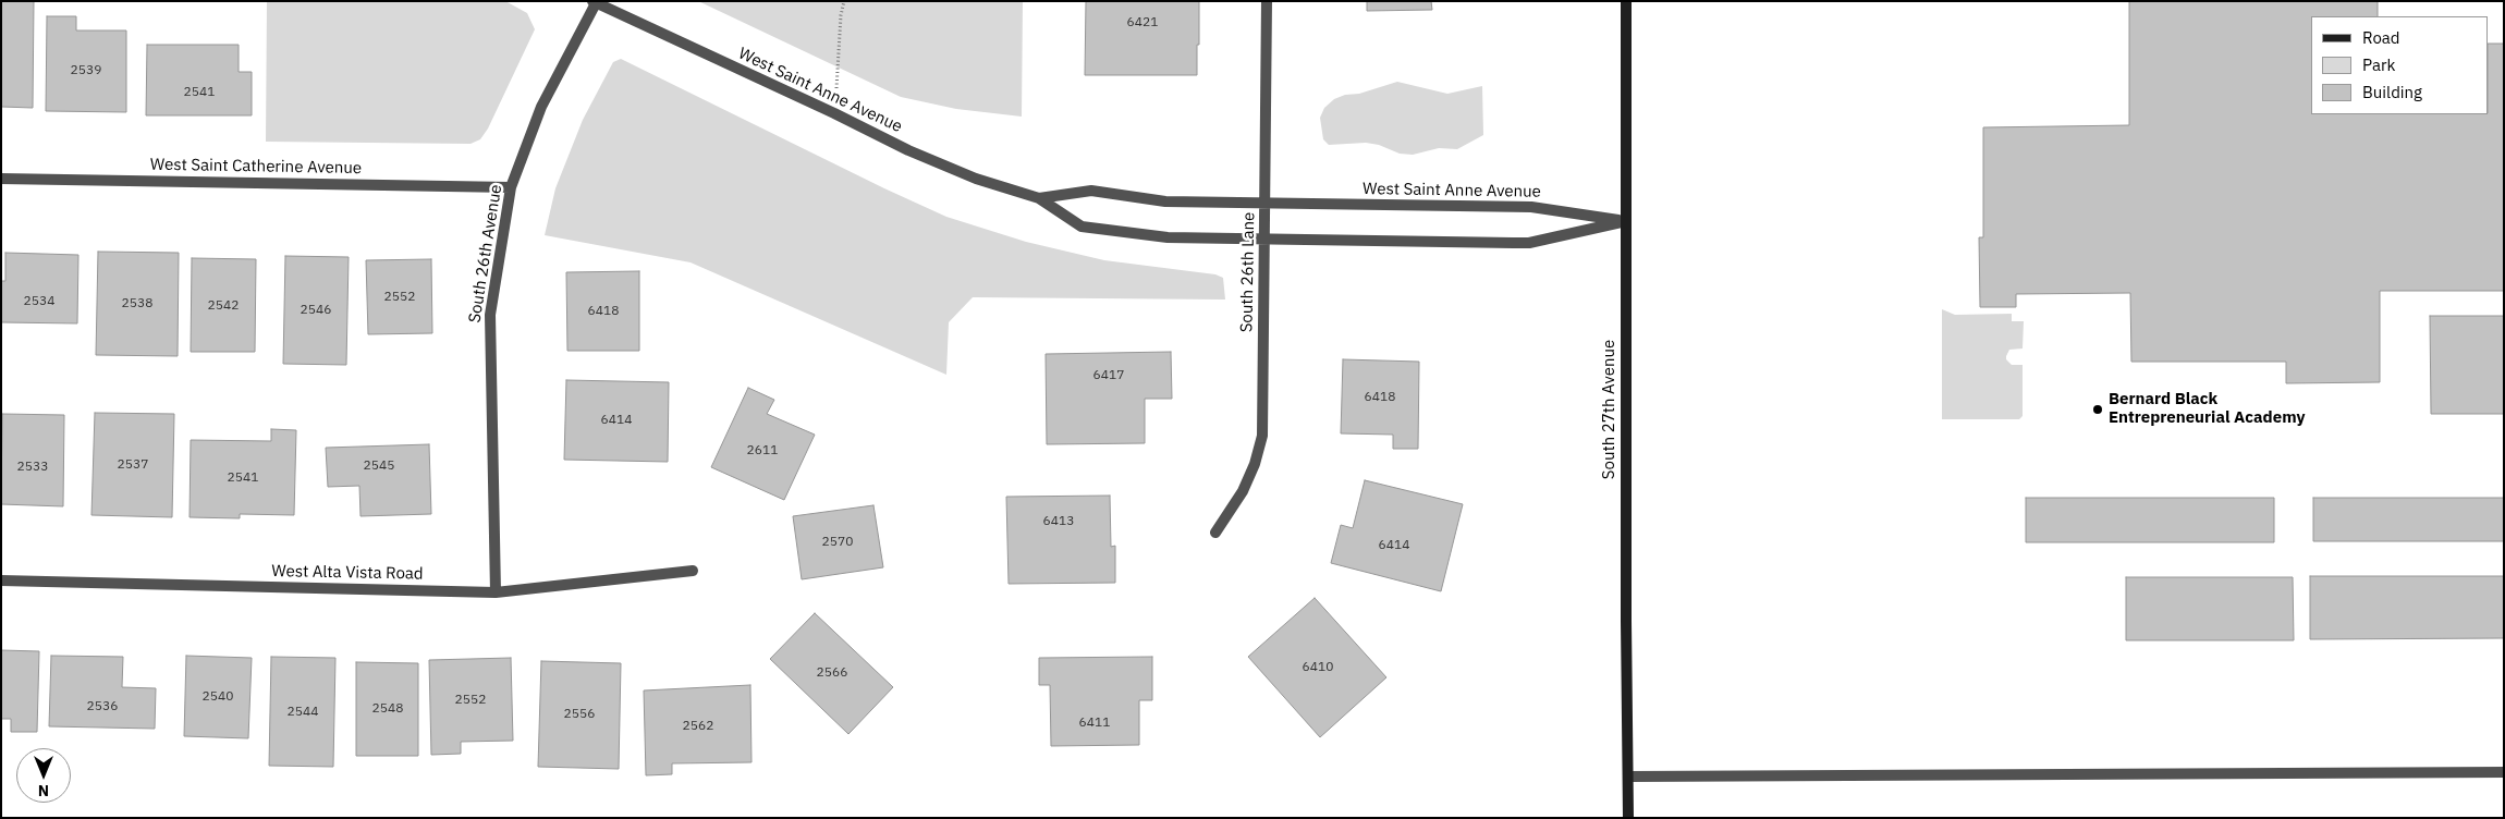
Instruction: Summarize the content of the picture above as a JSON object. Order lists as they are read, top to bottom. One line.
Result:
{"streets":{"main road":["South 27th Avenue"],"street":["West Saint Anne Avenue","West Saint Catherine Avenue","South 26th Avenue","South 26th Lane","West Alta Vista Road"]},"crossings":[["West Saint Anne Avenue","South 26th Avenue"],["West Saint Anne Avenue","South 26th Lane"],["West Saint Anne Avenue","South 27th Avenue"],["West Saint Catherine Avenue","South 26th Avenue"],["South 26th Avenue","West Alta Vista Road"]],"places":["Bernard Black Entrepreneurial Academy"],"house_numbers":["6421","2539","2541","2552","2534","2538","2542","2546","6418","6417","6418","6414","2611","2537","2545","2533","2541","6413","2570","6414","6410","2566","2540","2552","2536","2548","2544","2556","6411","2562"],"legend":["Road","Park","Building"],"north":"bottom"}
